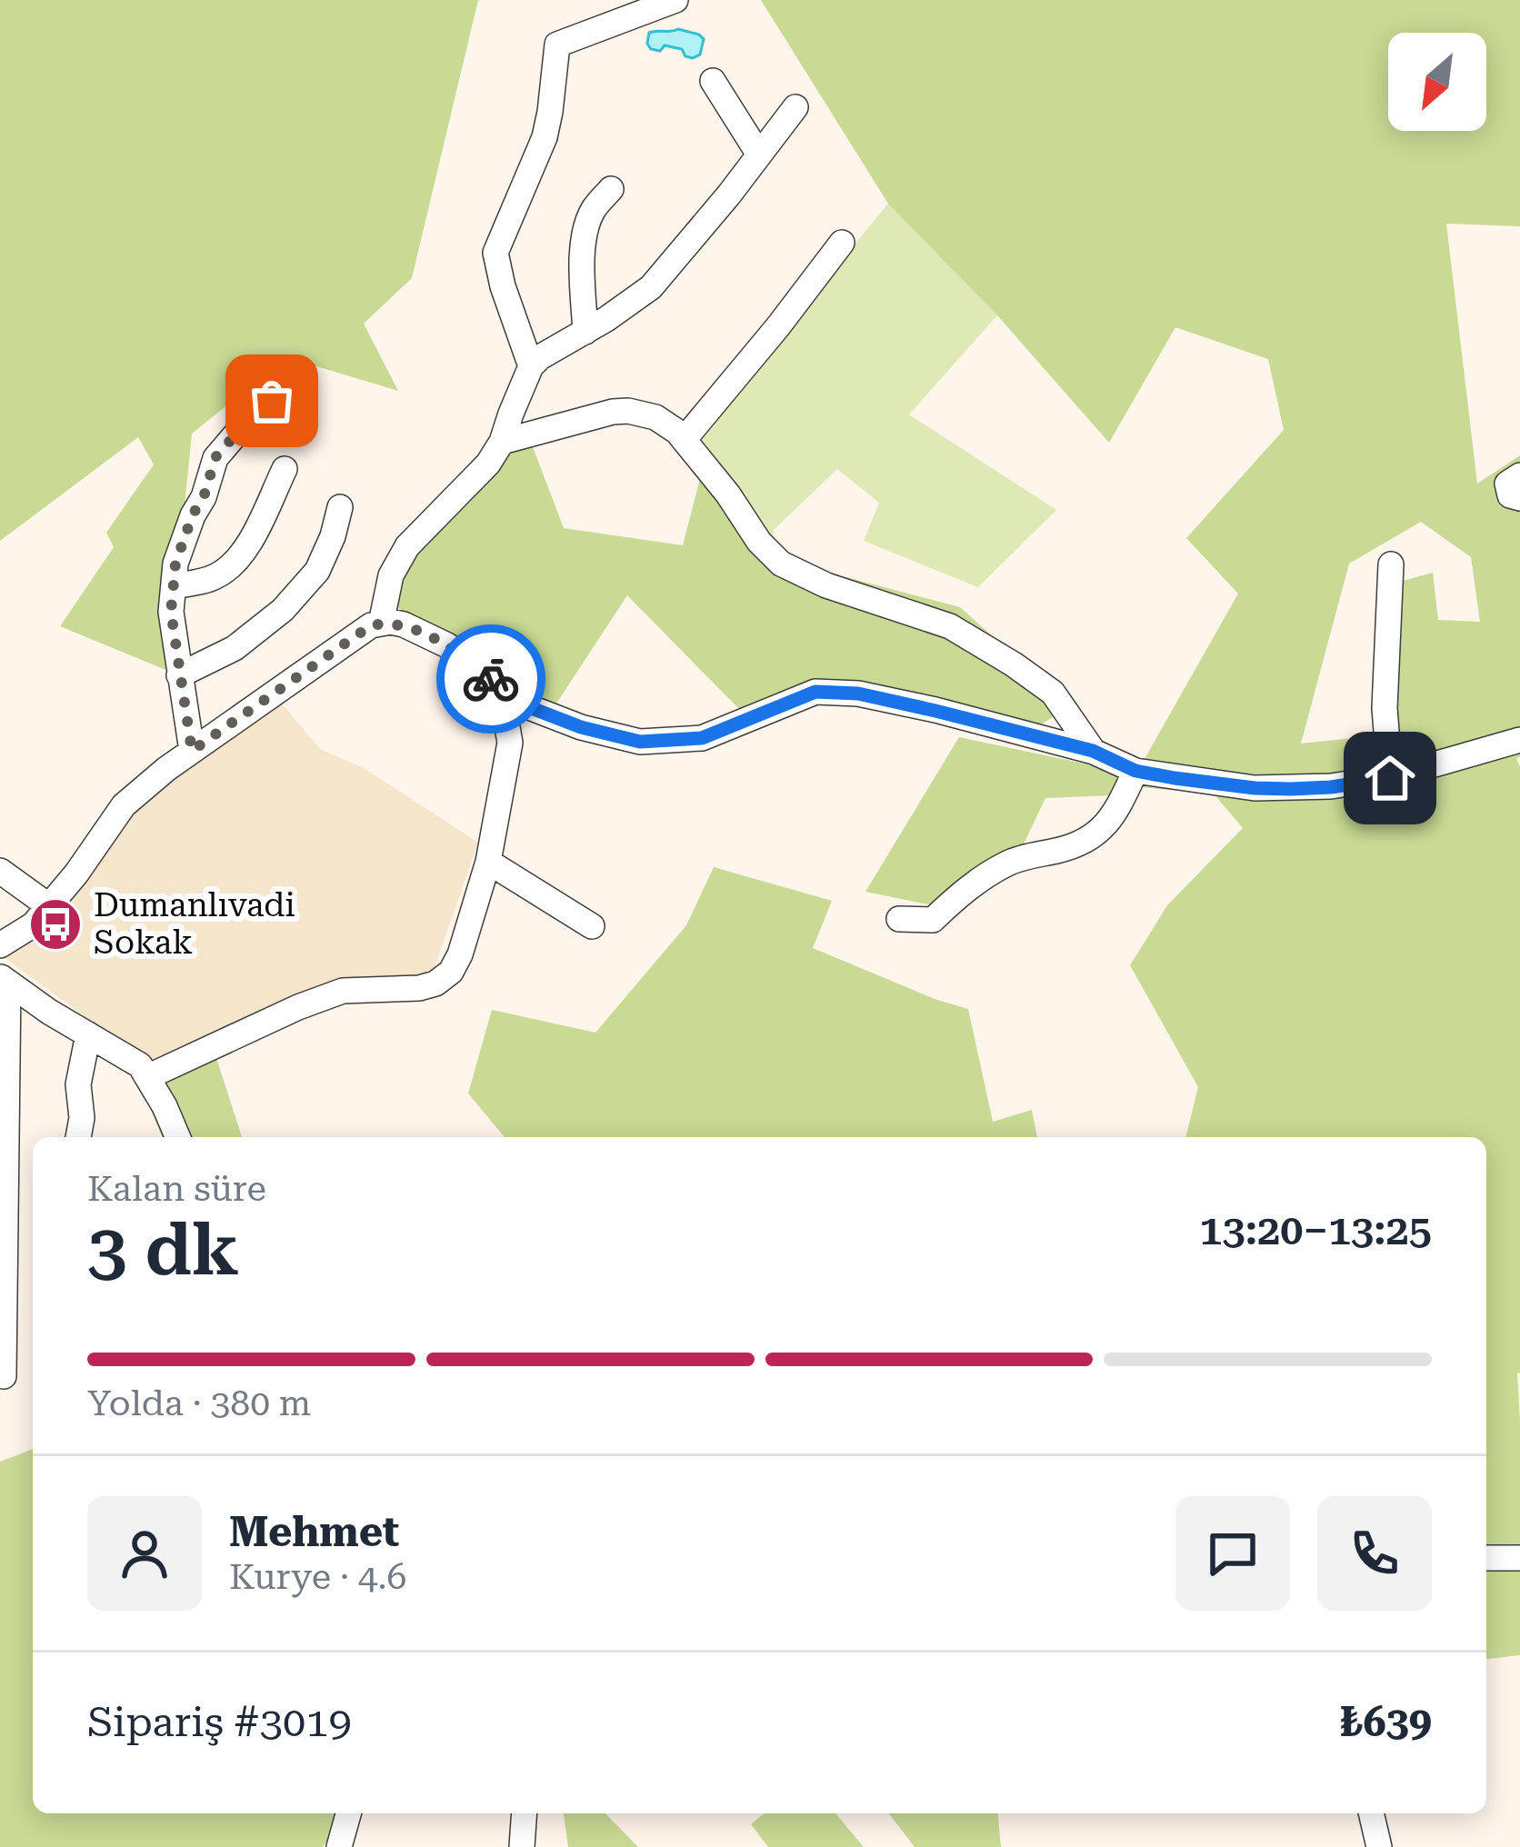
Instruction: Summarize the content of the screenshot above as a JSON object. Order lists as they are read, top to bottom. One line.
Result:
{"places":{"bus stop":["Dumanlıvadi Sokak"]},"north":"bottom left","page":{"heading":["3 dk","Kalan süre","13:20–13:25"],"panel":["Mehmet","Kurye · 4.6","Sipariş #3019","₺639"],"bar":"Yolda · 380 m"}}
